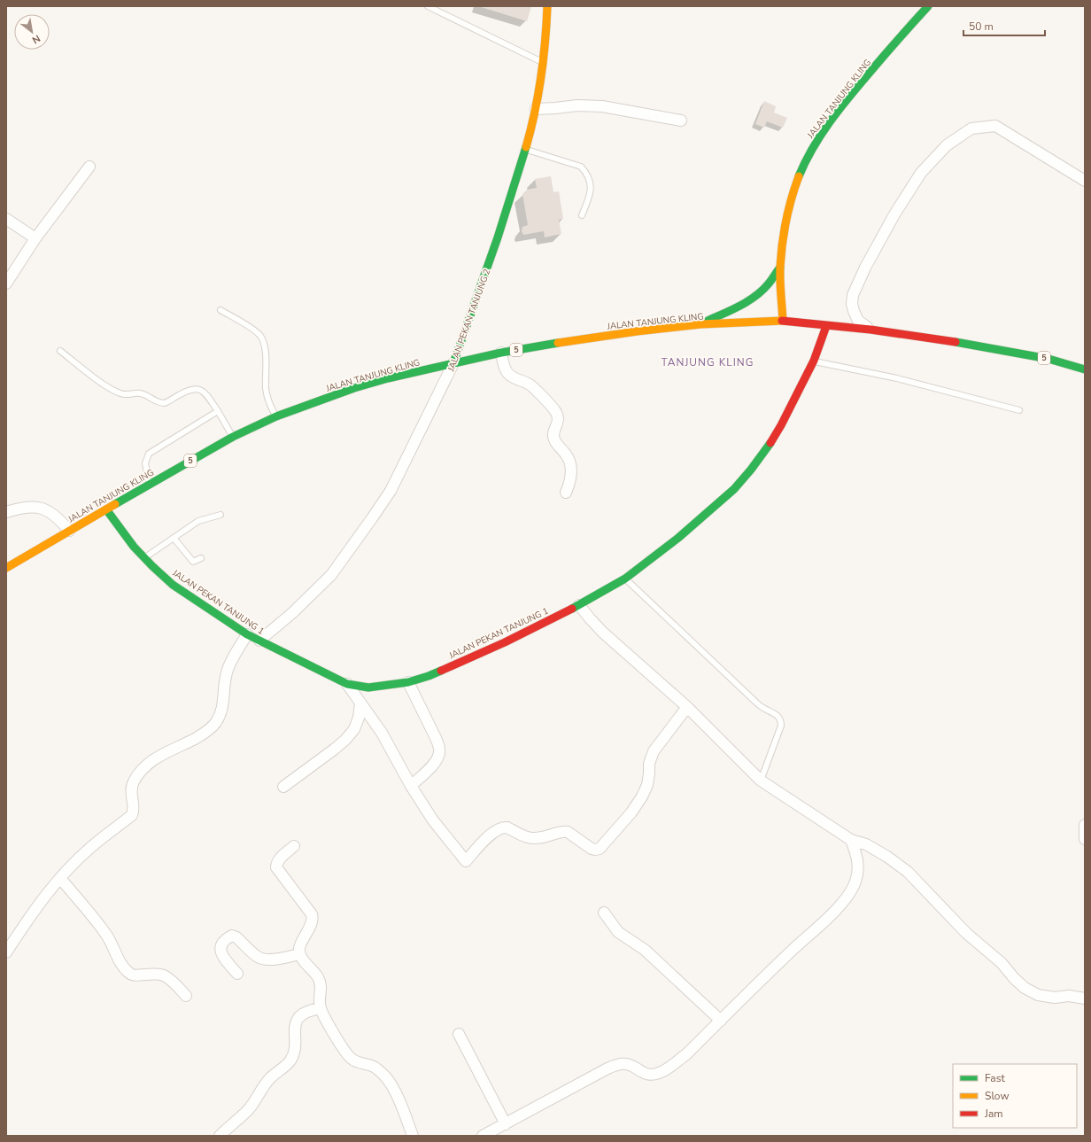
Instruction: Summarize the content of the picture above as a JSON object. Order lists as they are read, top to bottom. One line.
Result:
{"streets":{"main road":["JALAN TANJUNG KLING","JALAN PEKAN TANJUNG 2","5","JALAN PEKAN TANJUNG 1"]},"crossings":[["JALAN TANJUNG KLING","JALAN PEKAN TANJUNG 2"],["JALAN TANJUNG KLING","JALAN PEKAN TANJUNG 1"],["JALAN PEKAN TANJUNG 2","JALAN PEKAN TANJUNG 1"]],"districts":["TANJUNG KLING"],"legend":["Fast","Slow","Jam"],"scale_bar":"50 m","north":"bottom right"}
